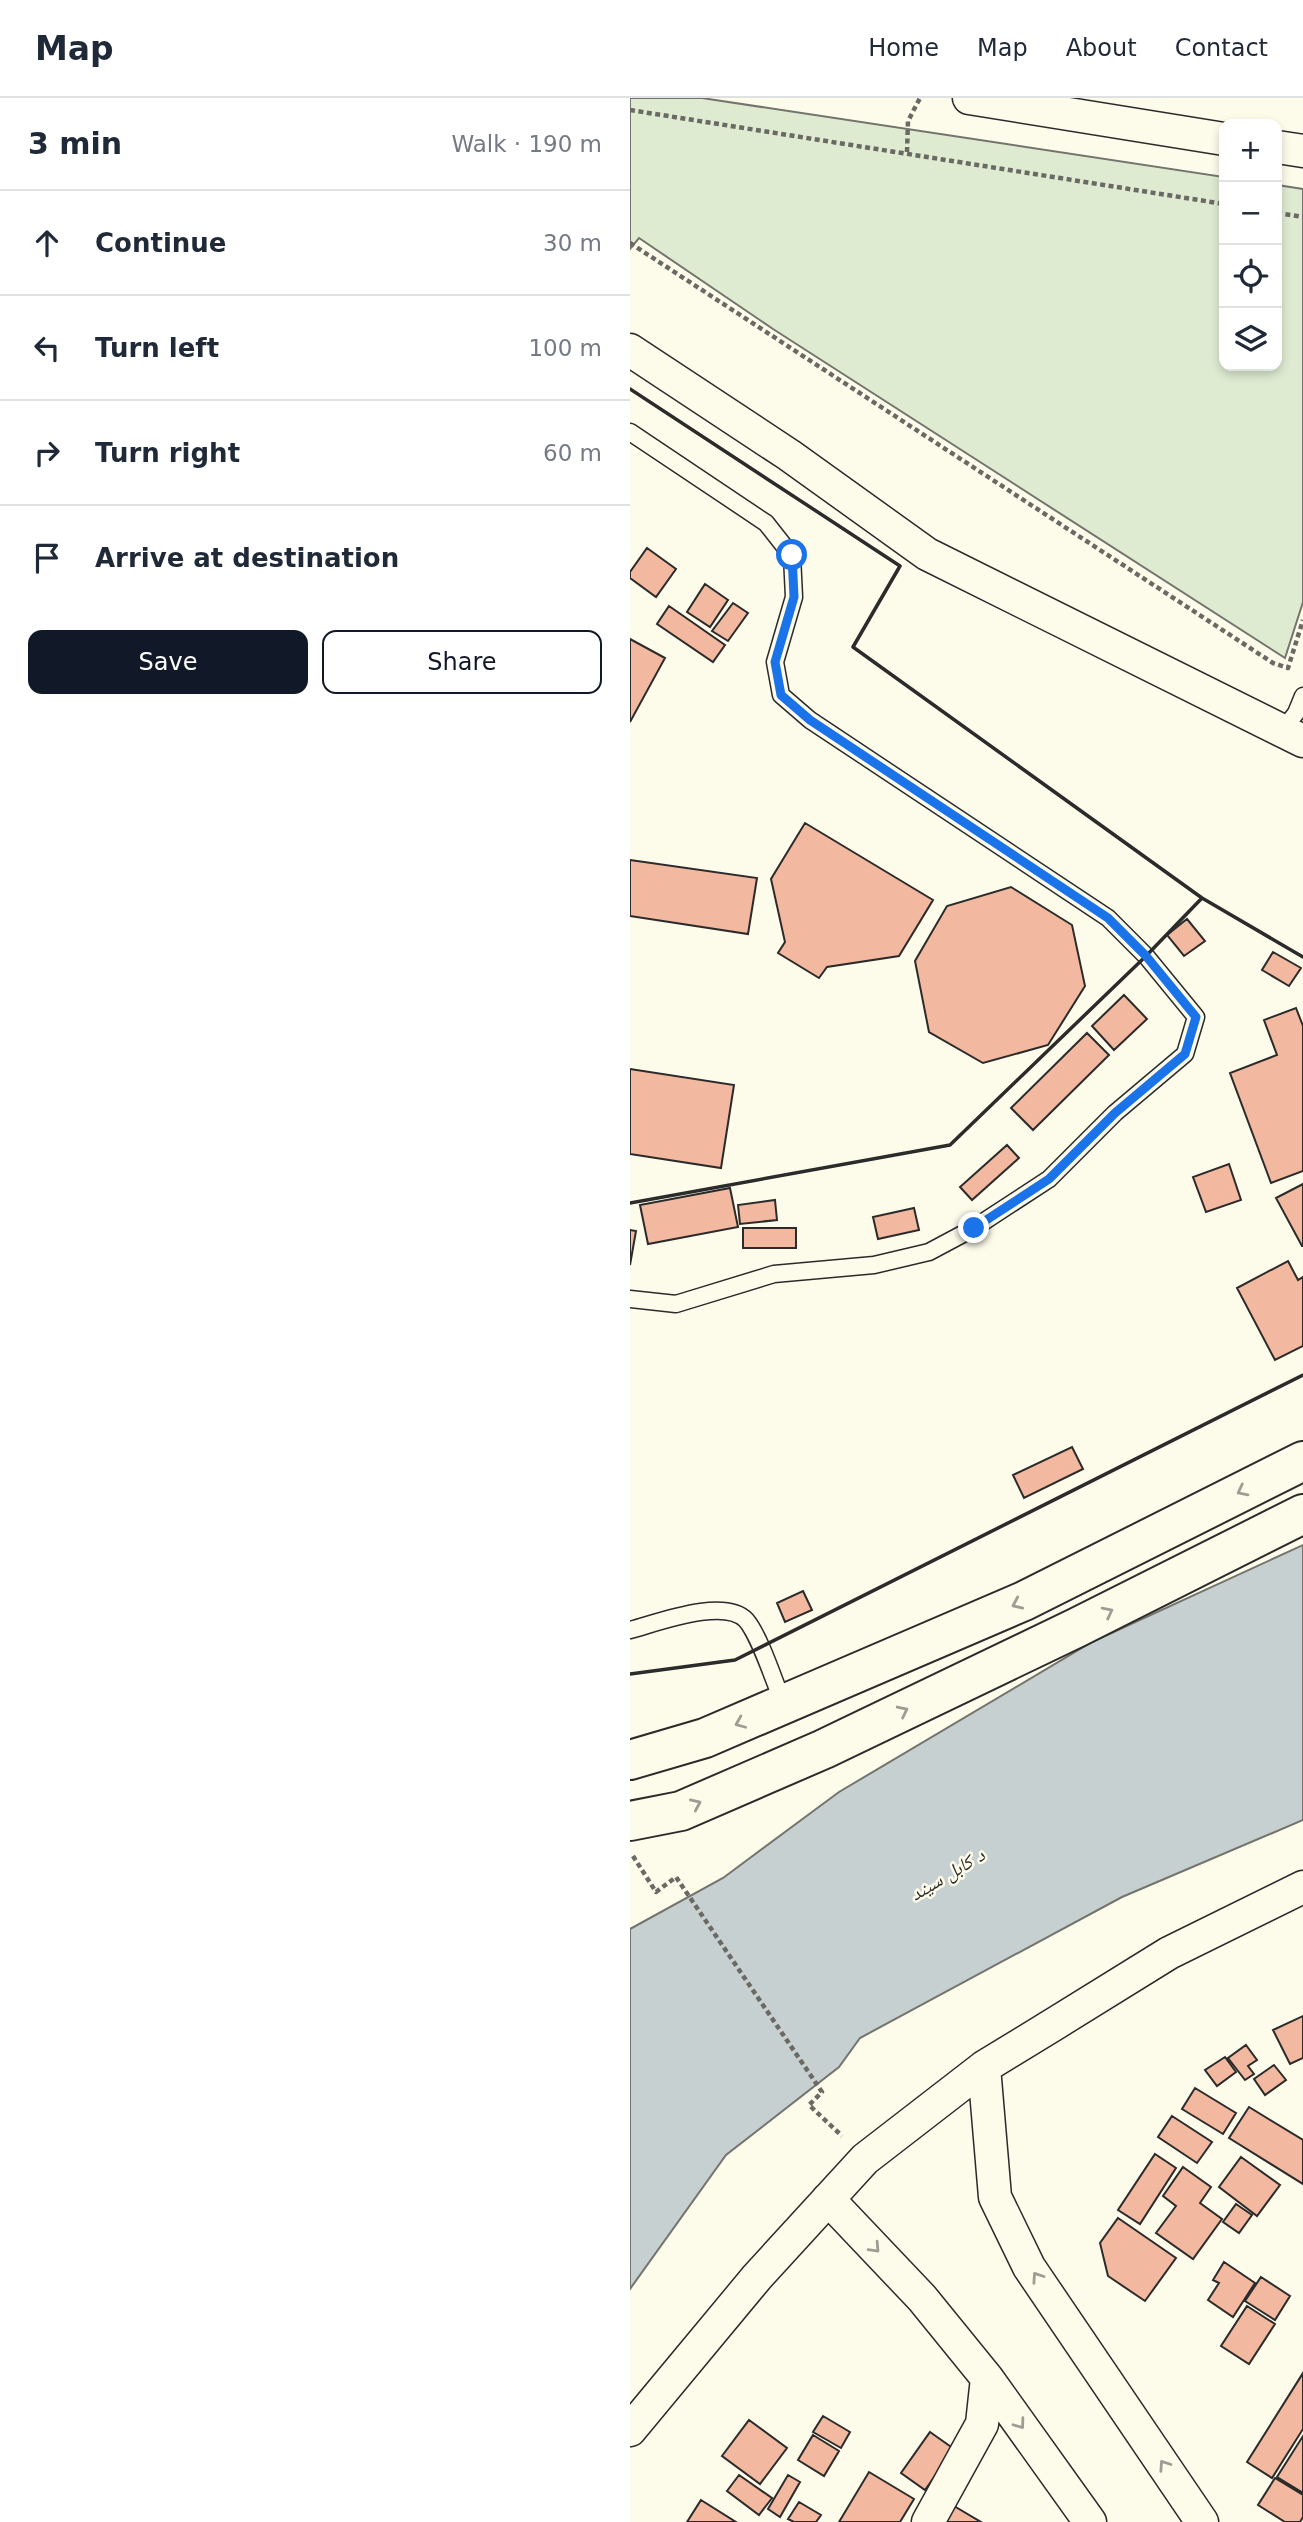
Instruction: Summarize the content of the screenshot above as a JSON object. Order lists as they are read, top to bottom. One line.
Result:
{"water":["د کابل سيند"],"page":{"header":"Map","nav":["Home","Map","About","Contact"],"heading":["3 min","Walk · 190 m"],"map_buttons":["+","−"],"list":[["Continue","30 m"],["Turn left","100 m"],["Turn right","60 m"],"Arrive at destination"],"buttons":["Save","Share"]}}
